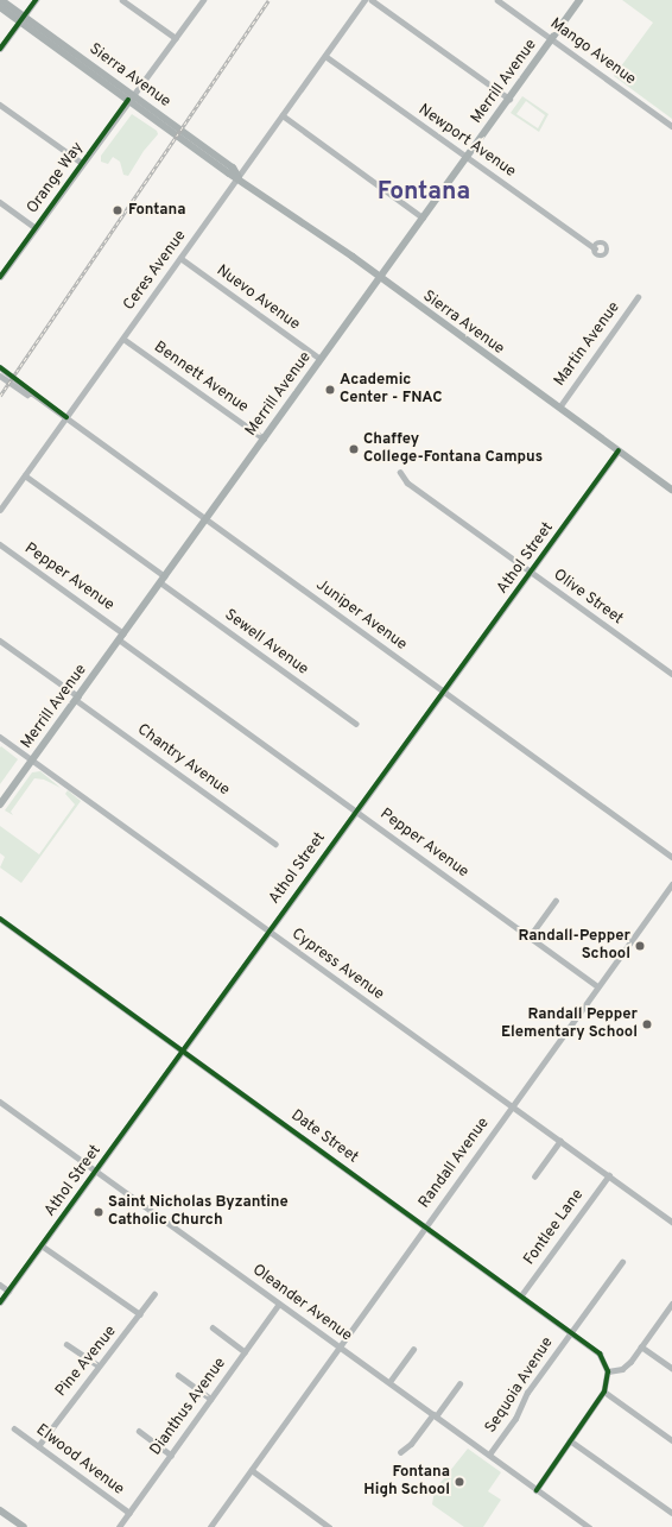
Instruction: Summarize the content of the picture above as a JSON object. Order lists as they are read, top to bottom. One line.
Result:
{"streets":{"main road":["Sierra Avenue","Merrill Avenue"],"street":["Mango Avenue","Newport Avenue","Orange Way","Ceres Avenue","Nuevo Avenue","Martin Avenue","Bennett Avenue","Athol Street","Pepper Avenue","Olive Street","Juniper Avenue","Sewell Avenue","Chantry Avenue","Cypress Avenue","Date Street","Randall Avenue","Fontlee Lane","Oleander Avenue","Pine Avenue","Sequoia Avenue","Dianthus Avenue","Elwood Avenue"]},"crossings":[["Mango Avenue","Merrill Avenue"],["Sierra Avenue","Merrill Avenue"],["Sierra Avenue","Orange Way"],["Sierra Avenue","Ceres Avenue"],["Sierra Avenue","Martin Avenue"],["Sierra Avenue","Athol Street"],["Merrill Avenue","Newport Avenue"],["Merrill Avenue","Nuevo Avenue"],["Merrill Avenue","Bennett Avenue"],["Merrill Avenue","Pepper Avenue"],["Merrill Avenue","Juniper Avenue"],["Merrill Avenue","Sewell Avenue"],["Merrill Avenue","Chantry Avenue"],["Merrill Avenue","Cypress Avenue"],["Newport Avenue","Ceres Avenue"],["Ceres Avenue","Nuevo Avenue"],["Ceres Avenue","Bennett Avenue"],["Ceres Avenue","Juniper Avenue"],["Ceres Avenue","Sewell Avenue"],["Athol Street","Pepper Avenue"],["Athol Street","Olive Street"],["Athol Street","Juniper Avenue"],["Athol Street","Cypress Avenue"],["Athol Street","Date Street"],["Athol Street","Oleander Avenue"],["Pepper Avenue","Randall Avenue"],["Cypress Avenue","Randall Avenue"],["Cypress Avenue","Fontlee Lane"],["Date Street","Randall Avenue"],["Date Street","Fontlee Lane"],["Date Street","Sequoia Avenue"],["Randall Avenue","Oleander Avenue"],["Oleander Avenue","Sequoia Avenue"],["Oleander Avenue","Dianthus Avenue"],["Pine Avenue","Elwood Avenue"],["Dianthus Avenue","Elwood Avenue"]],"districts":["Fontana"],"places":["Fontana","Academic Center - FNAC","Chaffey College-Fontana Campus","Randall-Pepper School","Randall Pepper Elementary School","Saint Nicholas Byzantine Catholic Church","Fontana High School"]}
